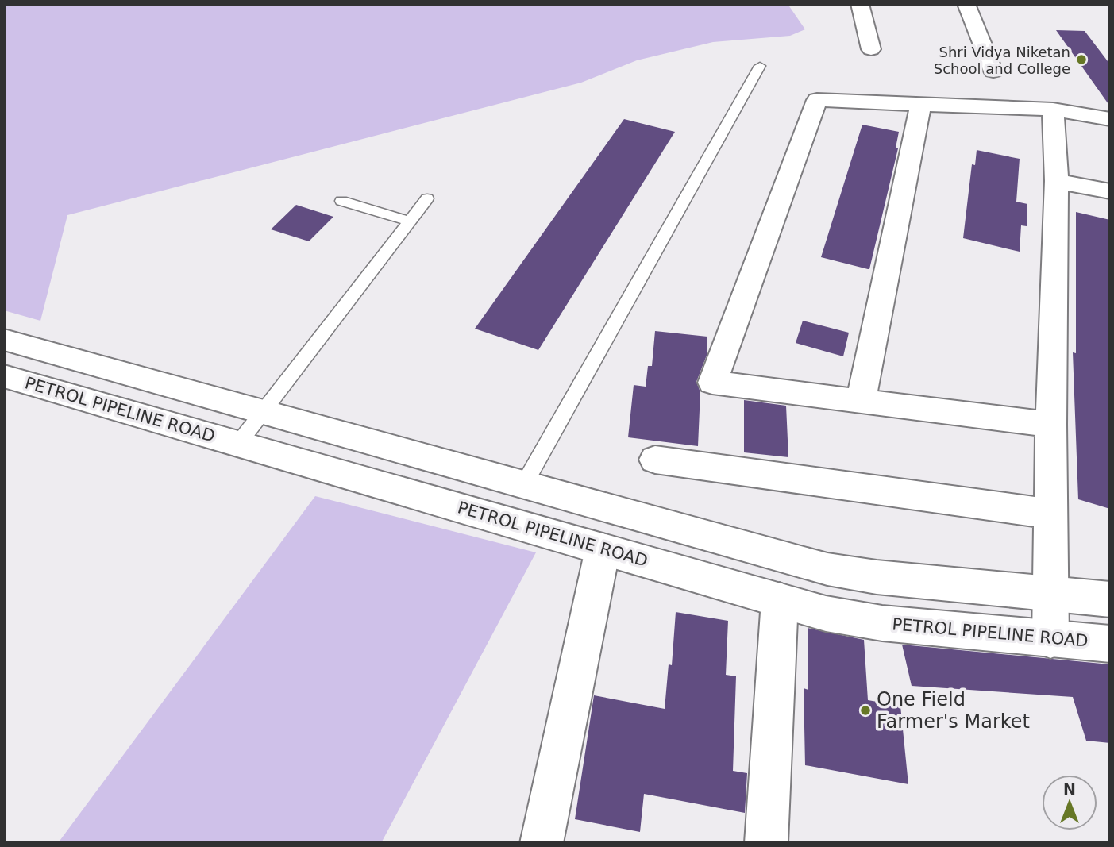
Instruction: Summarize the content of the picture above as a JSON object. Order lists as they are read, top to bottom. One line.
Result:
{"streets":{"street":["PETROL PIPELINE ROAD"]},"places":["Shri Vidya Niketan School and College","One Field Farmer's Market"],"north":"top"}
